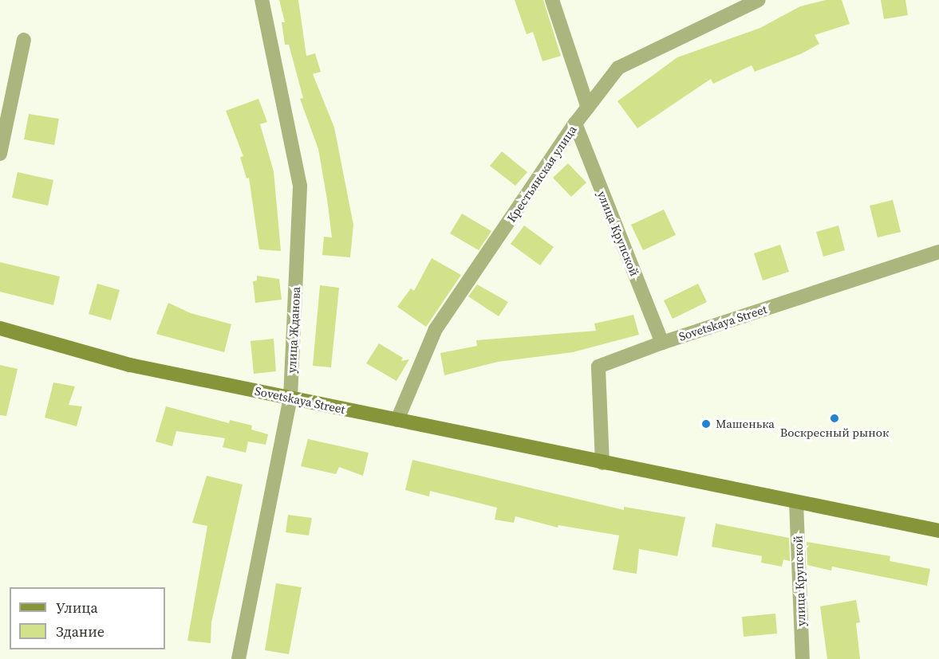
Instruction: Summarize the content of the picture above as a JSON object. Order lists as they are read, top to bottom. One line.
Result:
{"streets":{"street":["Крестьянская улица","улица Крупской","Sovetskaya Street","улица Жданова"]},"crossings":[["Крестьянская улица","улица Крупской"],["Крестьянская улица","Sovetskaya Street"],["улица Крупской","Sovetskaya Street"],["Sovetskaya Street","улица Жданова"]],"places":["Воскресный рынок","Машенька"],"legend":["Улица","Здание"]}
